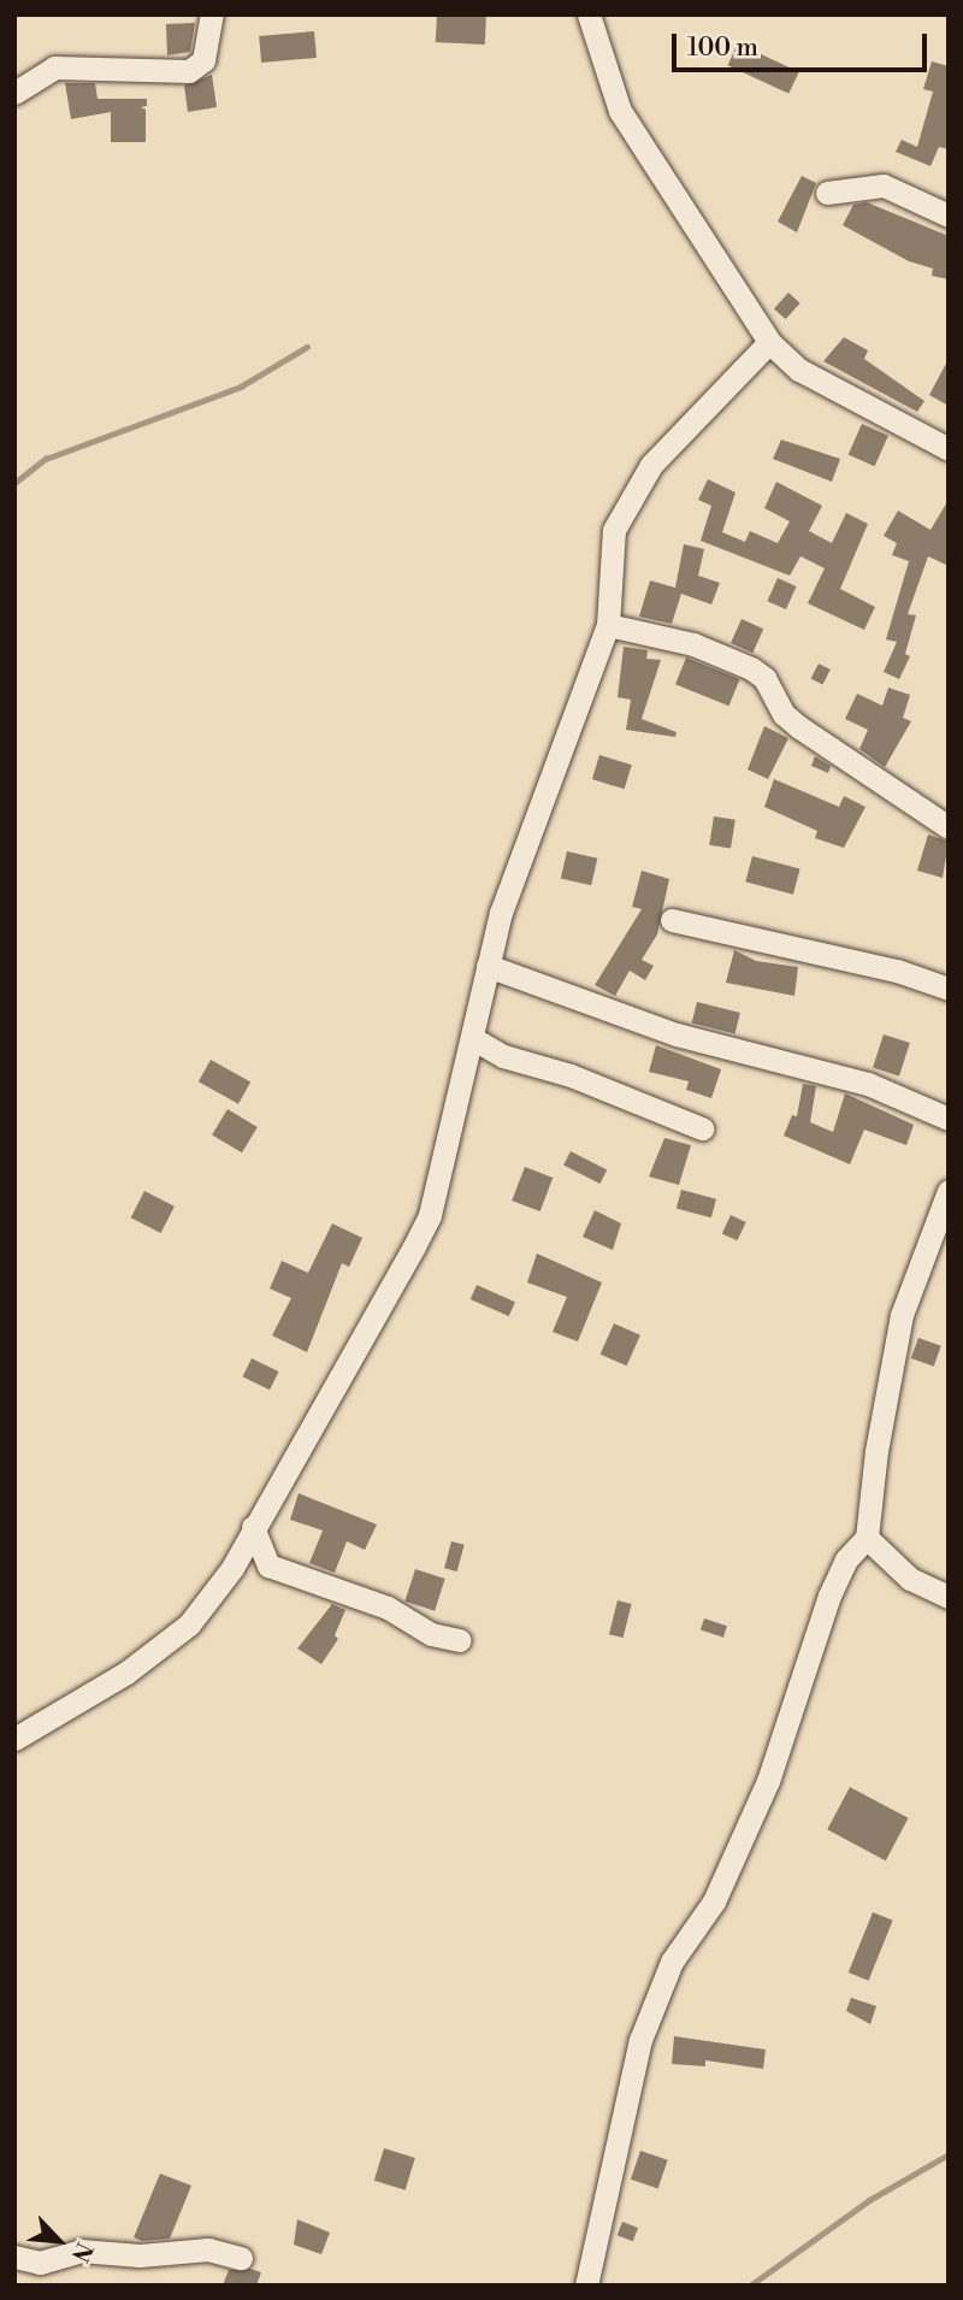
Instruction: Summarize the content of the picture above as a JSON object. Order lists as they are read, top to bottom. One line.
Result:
{"scale_bar":"100 m","north":"bottom right"}
